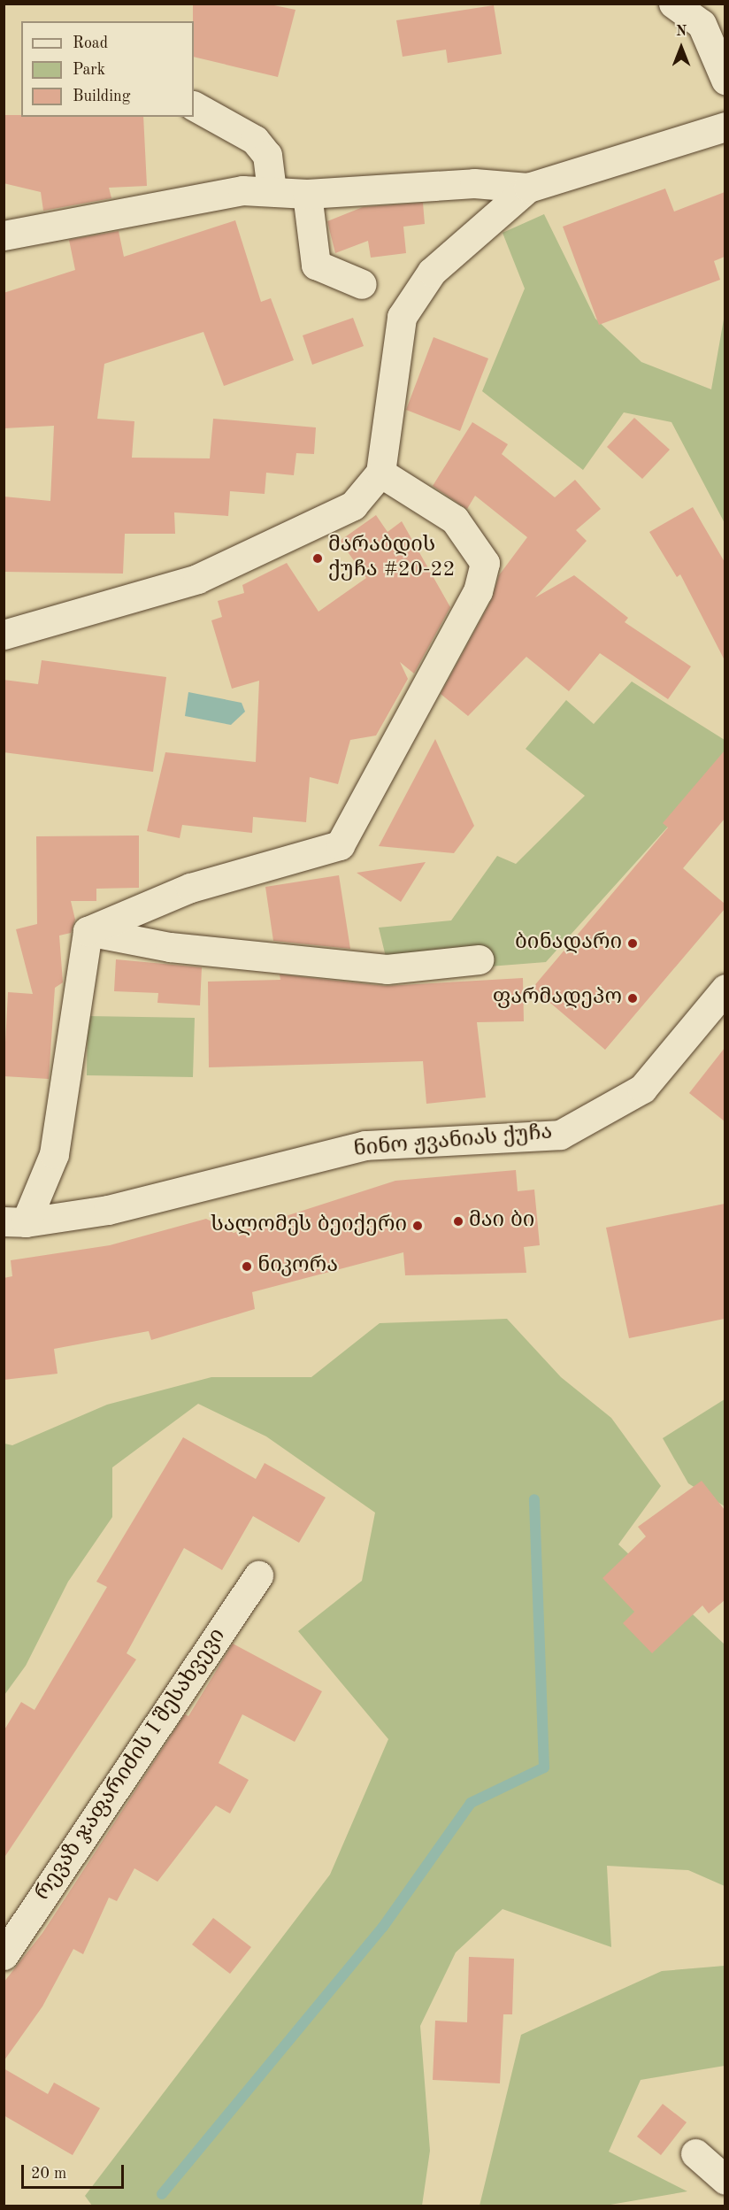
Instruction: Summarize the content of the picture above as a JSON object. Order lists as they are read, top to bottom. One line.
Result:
{"streets":{"street":["ნინო ჟვანიას ქუჩა","რევაზ ჯაფარიძის I შესახვევი"]},"places":["მარაბდის ქუჩა #20-22","ბინადარი","ფარმადეპო","მაი ბი","სალომეს ბეიქერი","ნიკორა"],"legend":["Road","Park","Building"],"scale_bar":"20 m","north":"top"}
